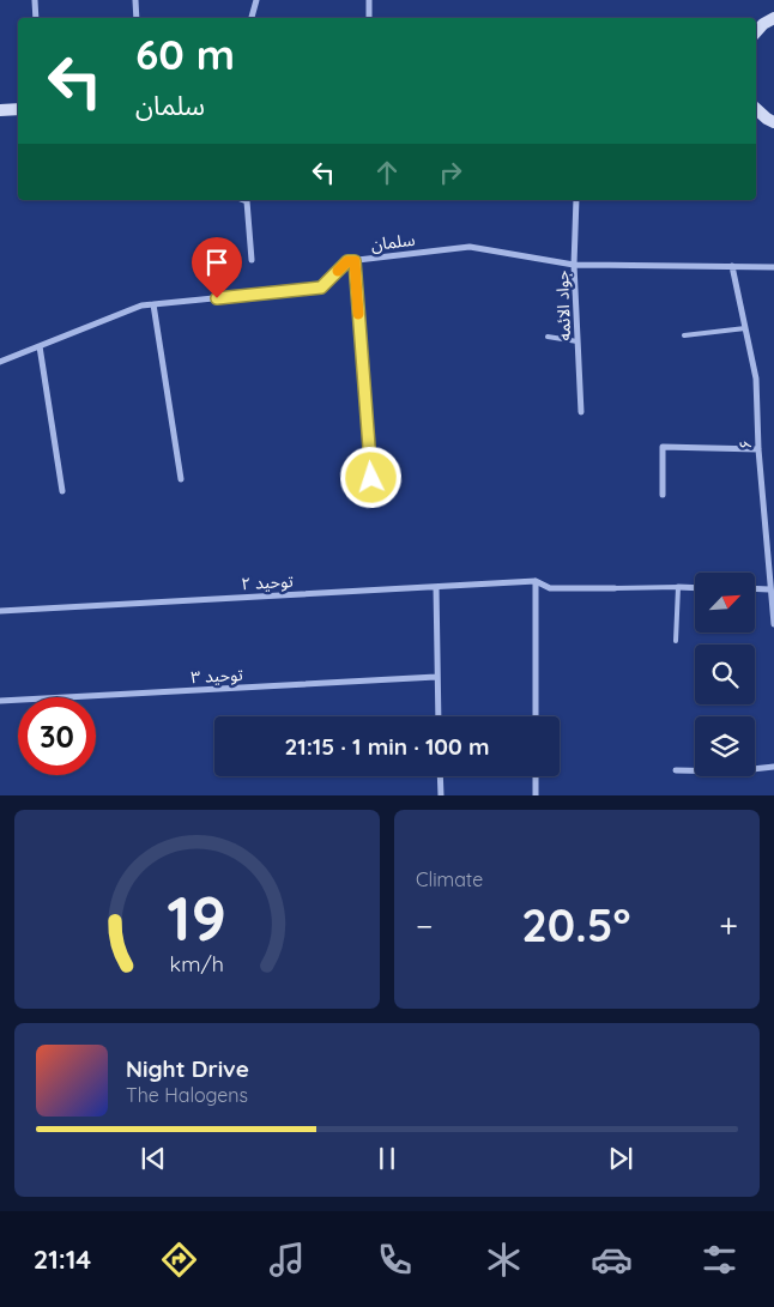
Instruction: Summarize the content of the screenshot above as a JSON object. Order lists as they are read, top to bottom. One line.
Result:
{"streets":{"street":["سلمان","جواد الائمه","۶","توحید ۲","توحید ۳"]},"crossings":[["سلمان","جواد الائمه"],["سلمان","۶"]],"north":"top right","page":{"turn":["60 m","سلمان"],"limit":"30","trip":"21:15 · 1 min · 100 m","tile":"Climate","heat":["−","20.5°","+"],"song":["Night Drive","The Halogens"],"tabs":"21:14","gauge":["19","km/h"]}}
